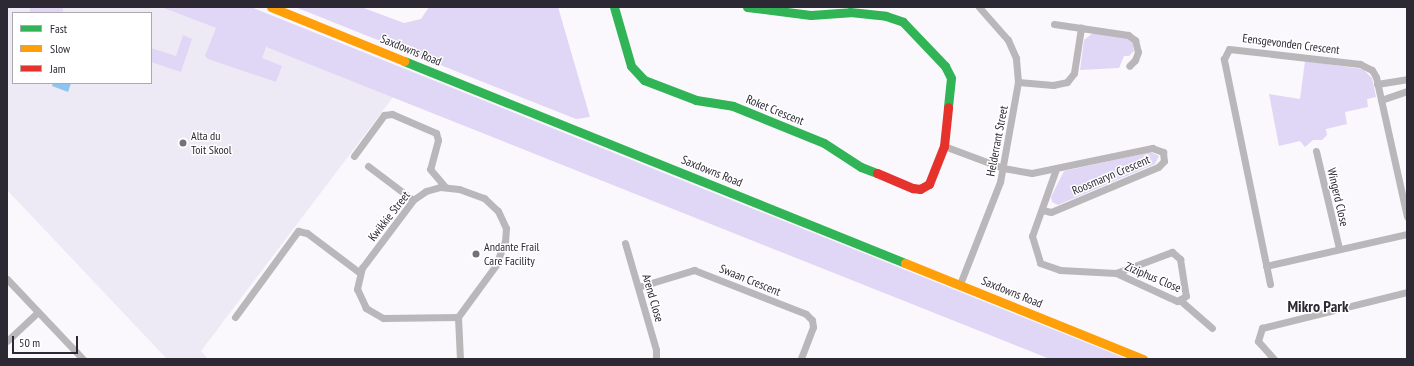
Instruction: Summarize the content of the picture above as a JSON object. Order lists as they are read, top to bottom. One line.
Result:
{"streets":{"street":["Eensgevonden Crescent","Saxdowns Road","Roket Crescent","Helderrant Street","Roosmaryn Crescent","Wingerd Close","Kwikkie Street","Ziziphus Close","Swaan Crescent","Arend Close"]},"crossings":[["Saxdowns Road","Helderrant Street"],["Helderrant Street","Roosmaryn Crescent"],["Roosmaryn Crescent","Ziziphus Close"],["Swaan Crescent","Arend Close"]],"districts":["Mikro Park"],"places":["Alta du Toit Skool","Andante Frail Care Facility"],"legend":["Fast","Slow","Jam"],"scale_bar":"50 m"}
